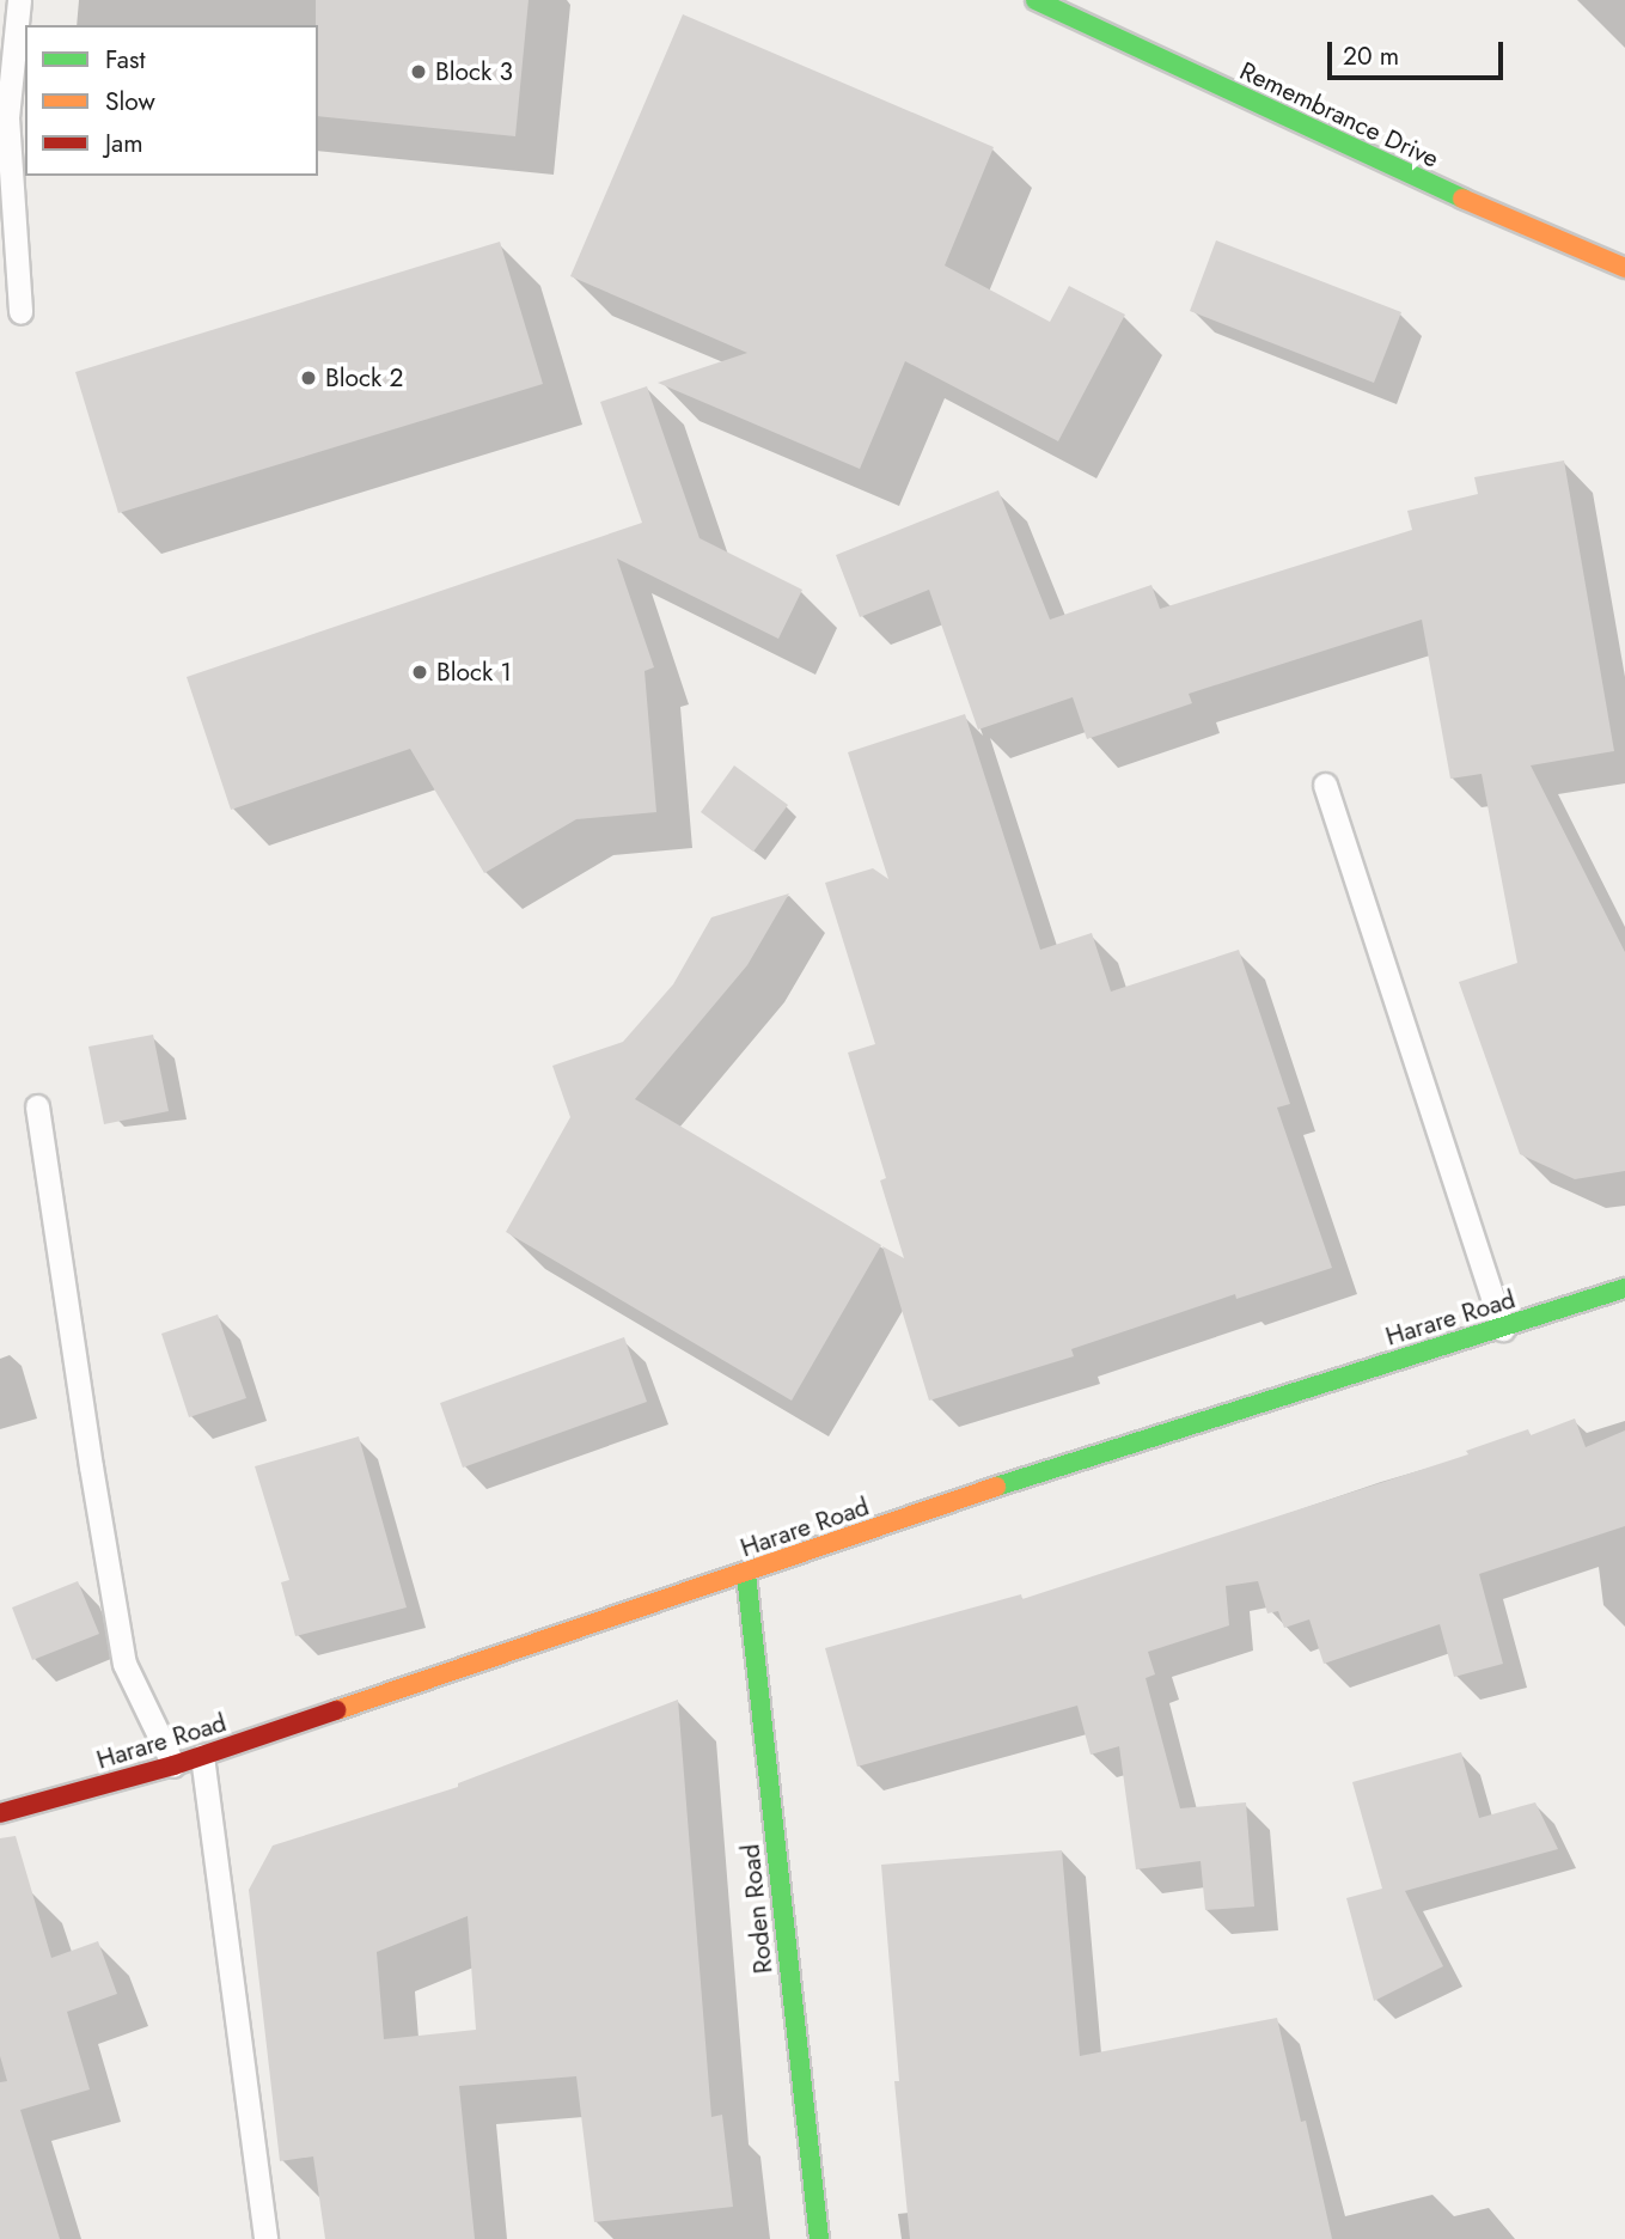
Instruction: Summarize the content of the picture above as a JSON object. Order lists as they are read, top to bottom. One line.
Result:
{"streets":{"street":["Remembrance Drive","Harare Road","Roden Road"]},"crossings":[["Harare Road","Roden Road"]],"places":["Block 3","Block 2","Block 1"],"legend":["Fast","Slow","Jam"],"scale_bar":"20 m"}
